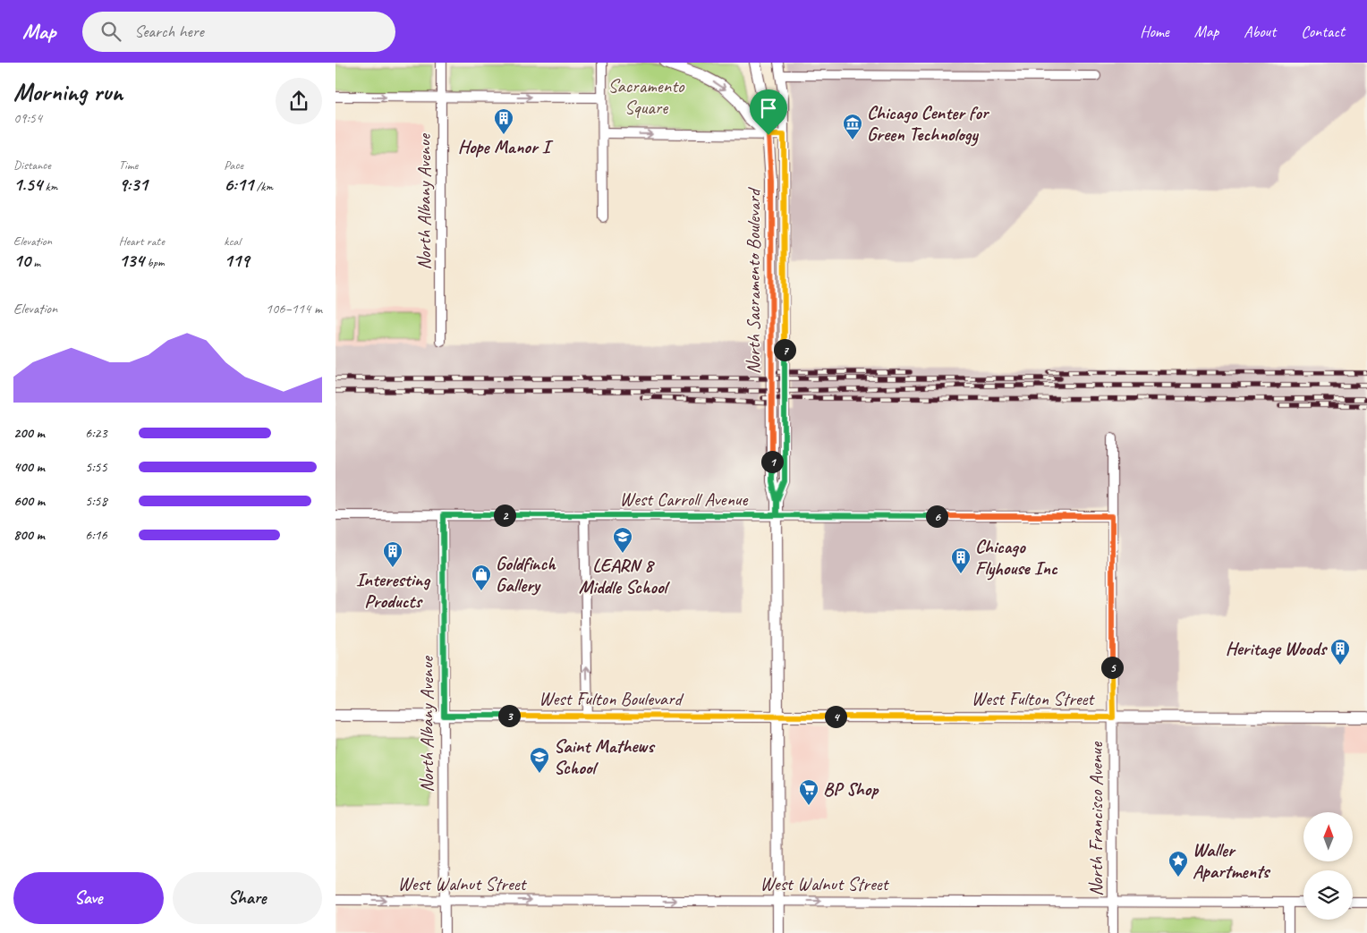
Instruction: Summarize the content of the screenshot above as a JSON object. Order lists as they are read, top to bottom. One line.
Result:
{"streets":{"street":["North Albany Avenue","North Sacramento Boulevard","West Carroll Avenue","West Fulton Boulevard","West Fulton Street","North Francisco Avenue","West Walnut Street"]},"crossings":[["North Albany Avenue","West Carroll Avenue"],["North Albany Avenue","West Fulton Boulevard"],["North Albany Avenue","West Walnut Street"],["North Sacramento Boulevard","West Carroll Avenue"],["North Sacramento Boulevard","West Fulton Boulevard"],["North Sacramento Boulevard","West Fulton Street"],["North Sacramento Boulevard","West Walnut Street"],["West Carroll Avenue","North Francisco Avenue"],["West Fulton Boulevard","West Fulton Street"],["West Fulton Street","North Francisco Avenue"],["North Francisco Avenue","West Walnut Street"]],"one_way":["West Walnut Street"],"parks":["Sacramento Square"],"places":{"building":["Hope Manor I","Interesting Products","Chicago Flyhouse Inc","Heritage Woods"],"museum":["Chicago Center for Green Technology"],"school or university":["LEARN 8 Middle School","Saint Mathews School"],"shop":["Goldfinch Gallery"],"supermarket":["BP Shop"],"place":["Waller Apartments"]},"north":"top","page":{"header":"Map","search":"Search here","nav":["Home","Map","About","Contact"],"heading":["Morning run","09:54"],"stats":[["Distance","1.54 km"],["Time","9:31"],["Pace","6:11 /km"],["Elevation","10 m"],["Heart rate","134 bpm"],["kcal","119"]],"chart":["Elevation","106–114 m"],"pins":["7","1","2","6","5","3","4"],"list":[{"name":"200 m","note":"6:23"},{"name":"400 m","note":"5:55"},{"name":"600 m","note":"5:58"},{"name":"800 m","note":"6:16"}],"buttons":["Save","Share"]}}
